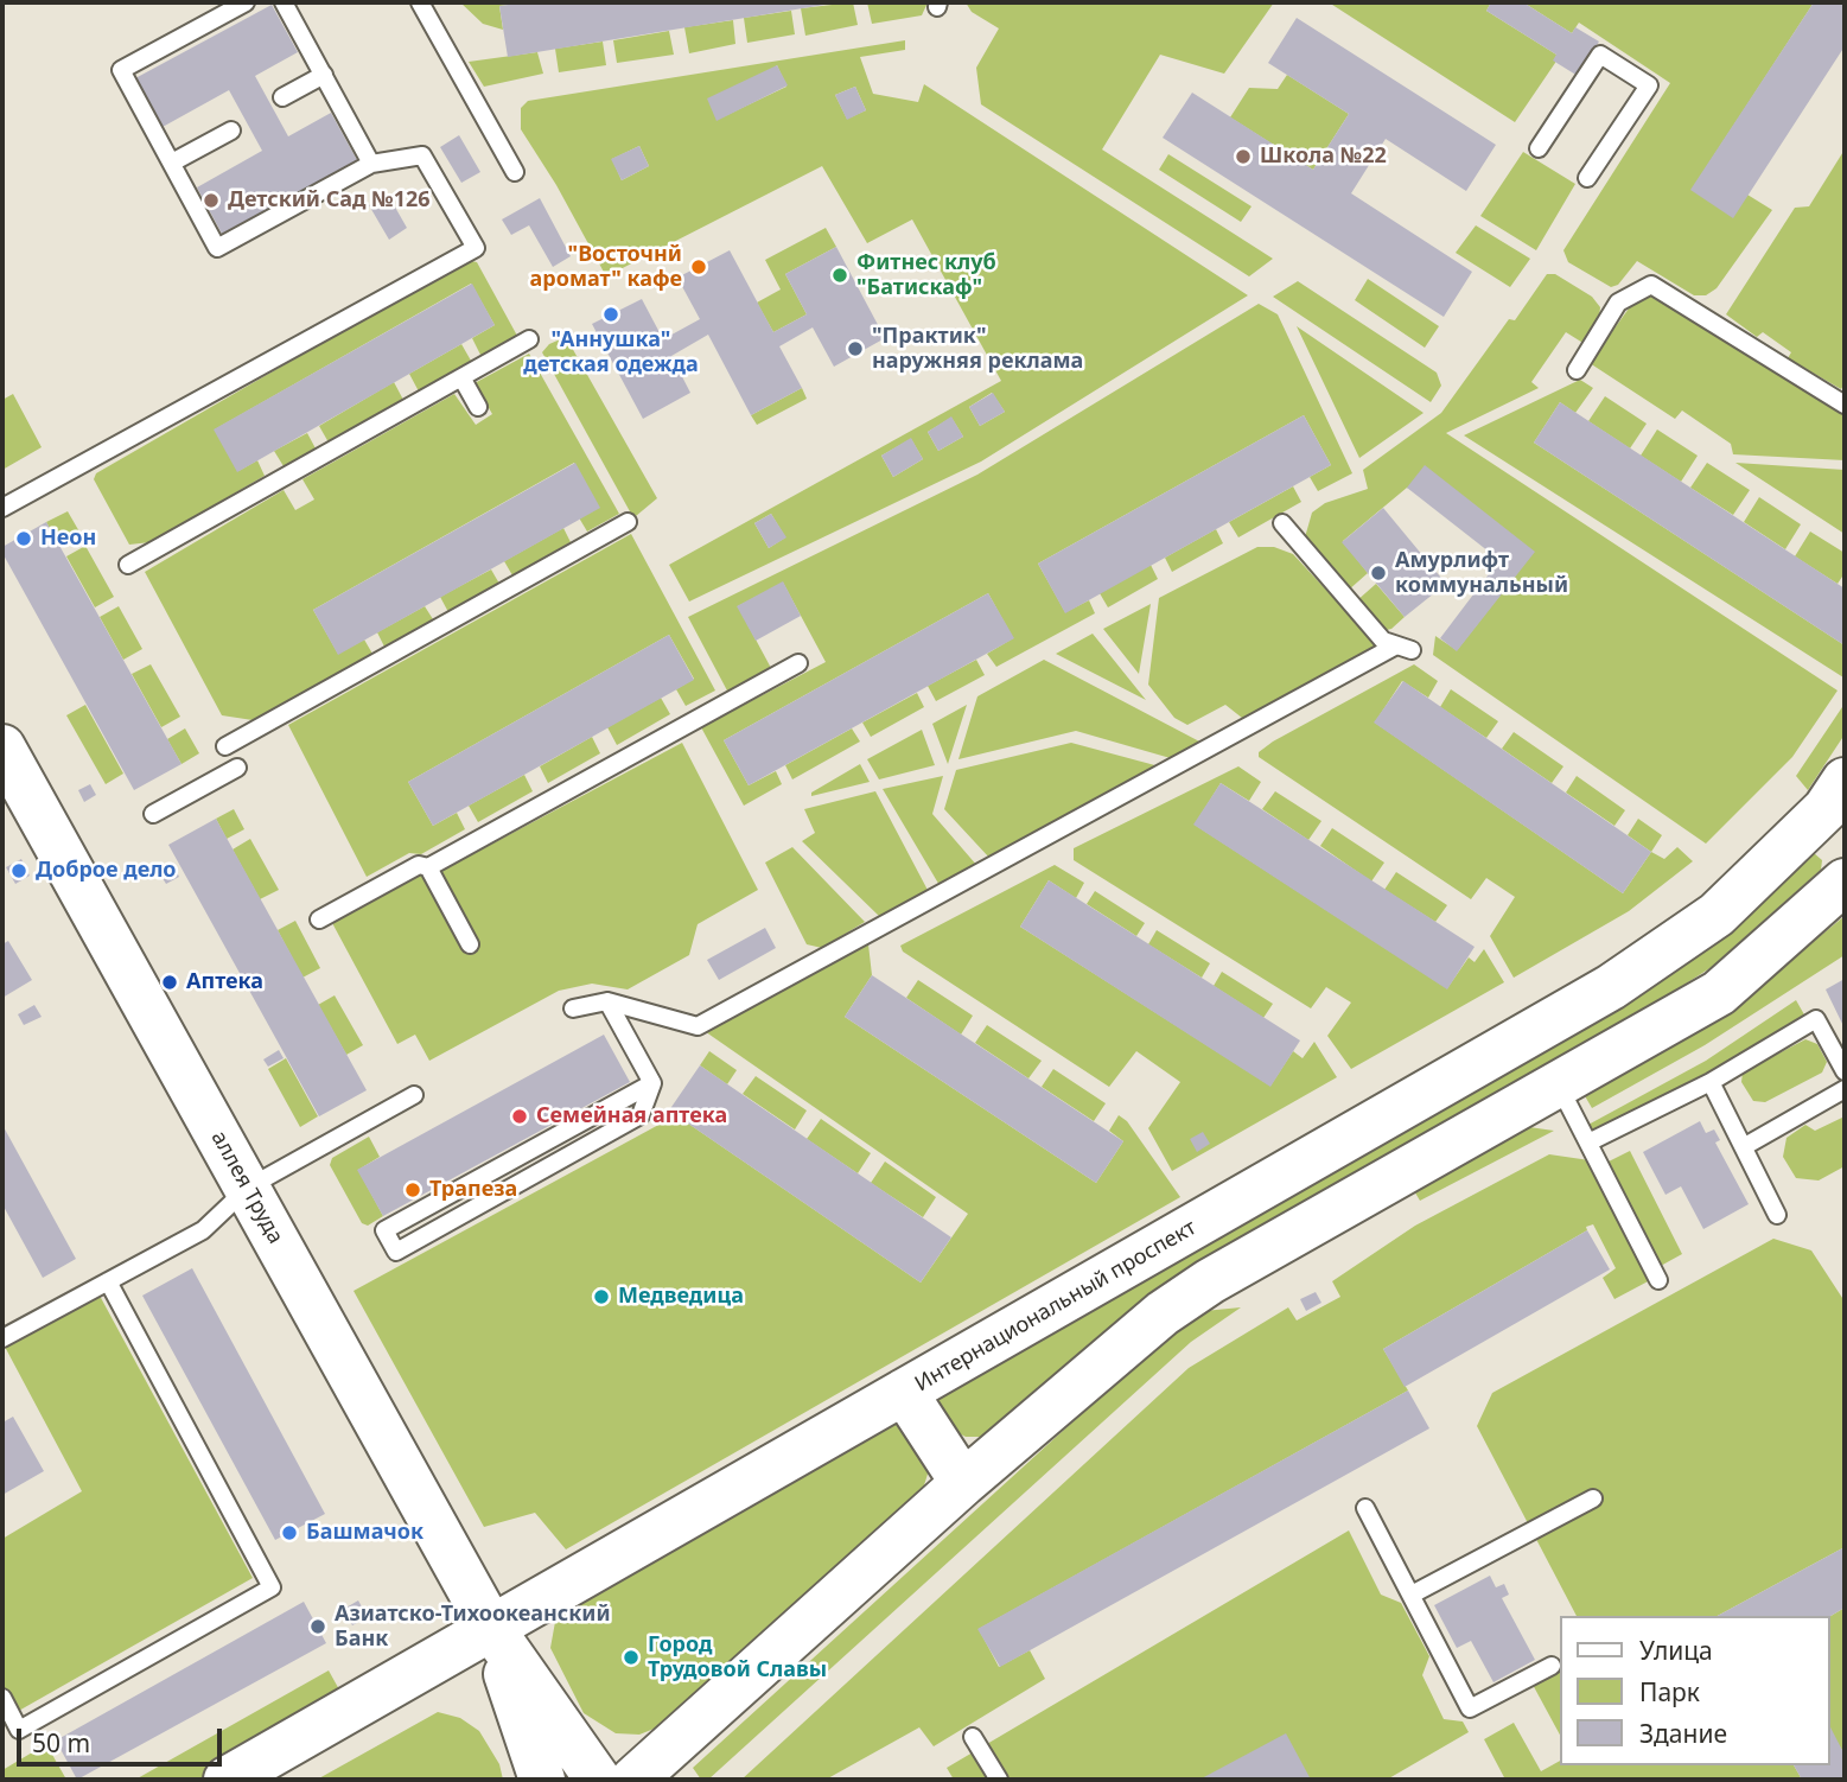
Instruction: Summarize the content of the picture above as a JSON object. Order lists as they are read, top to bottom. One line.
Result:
{"streets":{"main road":["аллея Труда","Интернациональный проспект"]},"crossings":[["аллея Труда","Интернациональный проспект"]],"places":["Школа №22","Детский Сад №126","\"Восточнй аромат\" кафе","Фитнес клуб \"Батискаф\"","\"Аннушка\" детская одежда","\"Практик\" наружняя реклама","Неон","Амурлифт коммунальный","Доброе дело","Аптека","Семейная аптека","Трапеза","Медведица","Башмачок","Азиатско-Тихоокеанский Банк","Город Трудовой Славы"],"legend":["Улица","Парк","Здание"],"scale_bar":"50 m"}
